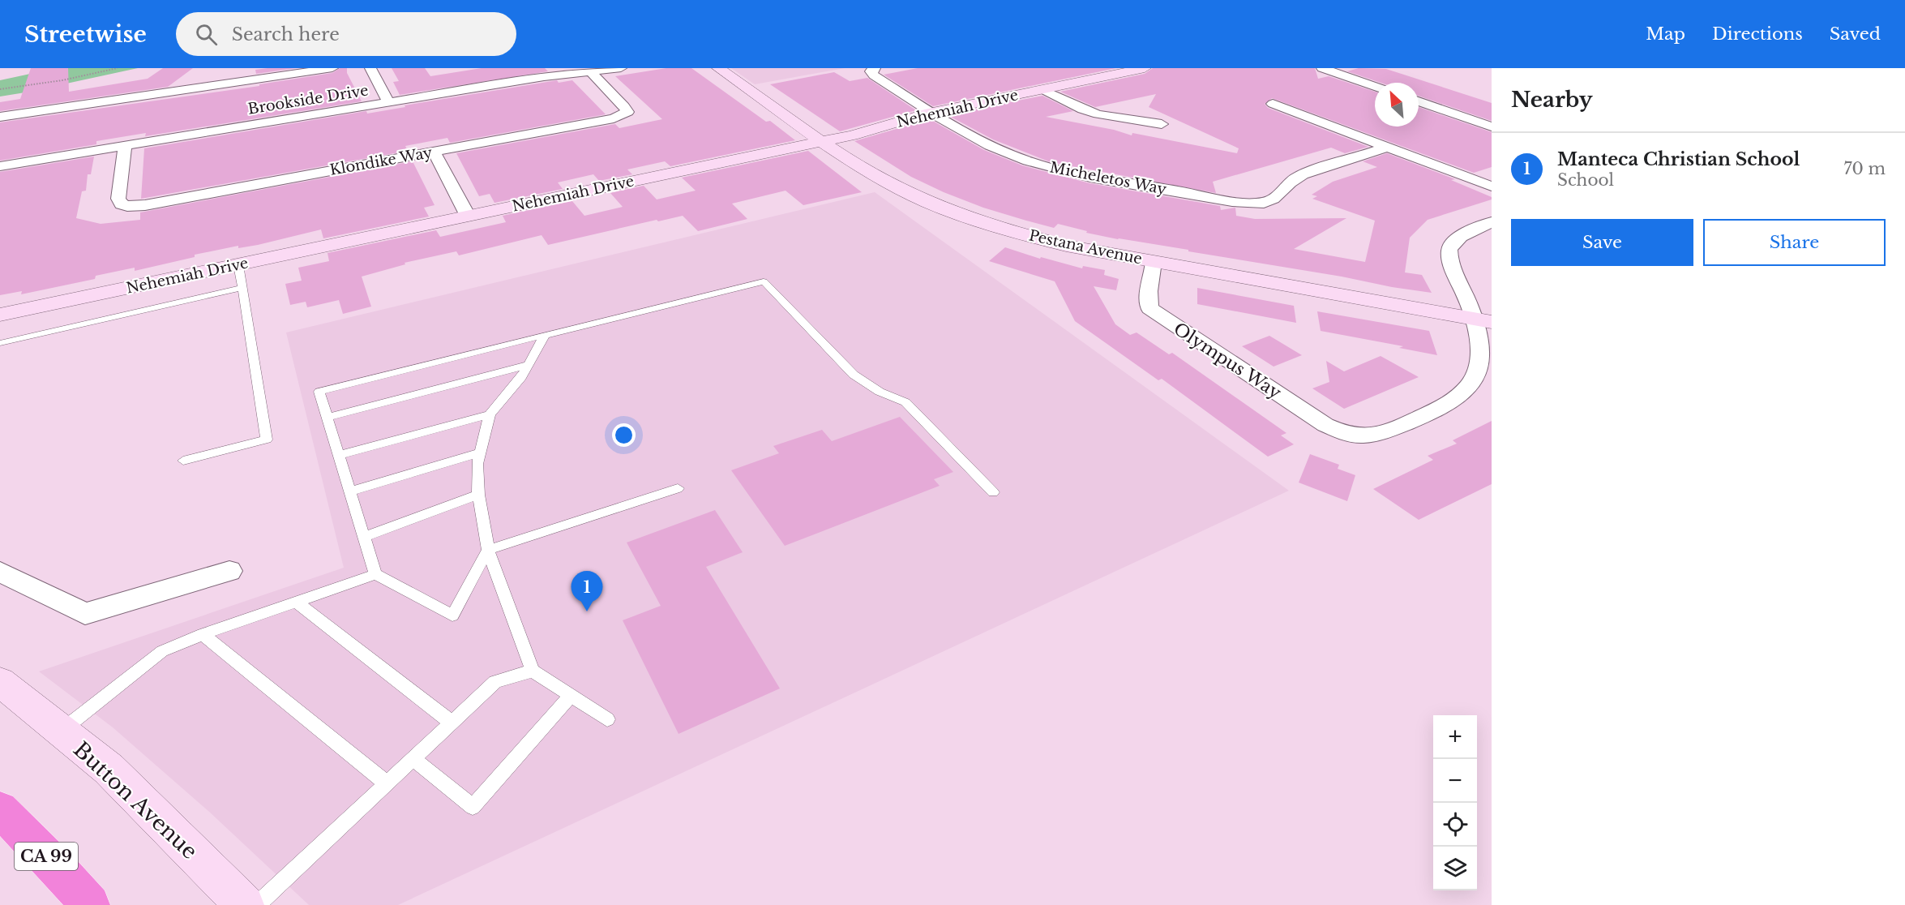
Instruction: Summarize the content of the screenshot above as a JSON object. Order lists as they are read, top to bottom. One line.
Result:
{"streets":{"highway":["CA 99"],"street":["Brookside Drive","Nehemiah Drive","Klondike Way","Micheletos Way","Pestana Avenue","Olympus Way","Button Avenue"]},"crossings":[["Brookside Drive","Klondike Way"],["Nehemiah Drive","Micheletos Way"],["Nehemiah Drive","Pestana Avenue"],["Pestana Avenue","Olympus Way"]],"north":"top left","page":{"header":"Streetwise","search":"Search here","nav":["Map","Directions","Saved"],"heading":"Nearby","list":[{"mark":"1","name":"Manteca Christian School","note":"School","value":"70 m"}],"buttons":["Save","Share"],"pins":"1","map_buttons":["+","−"]}}
